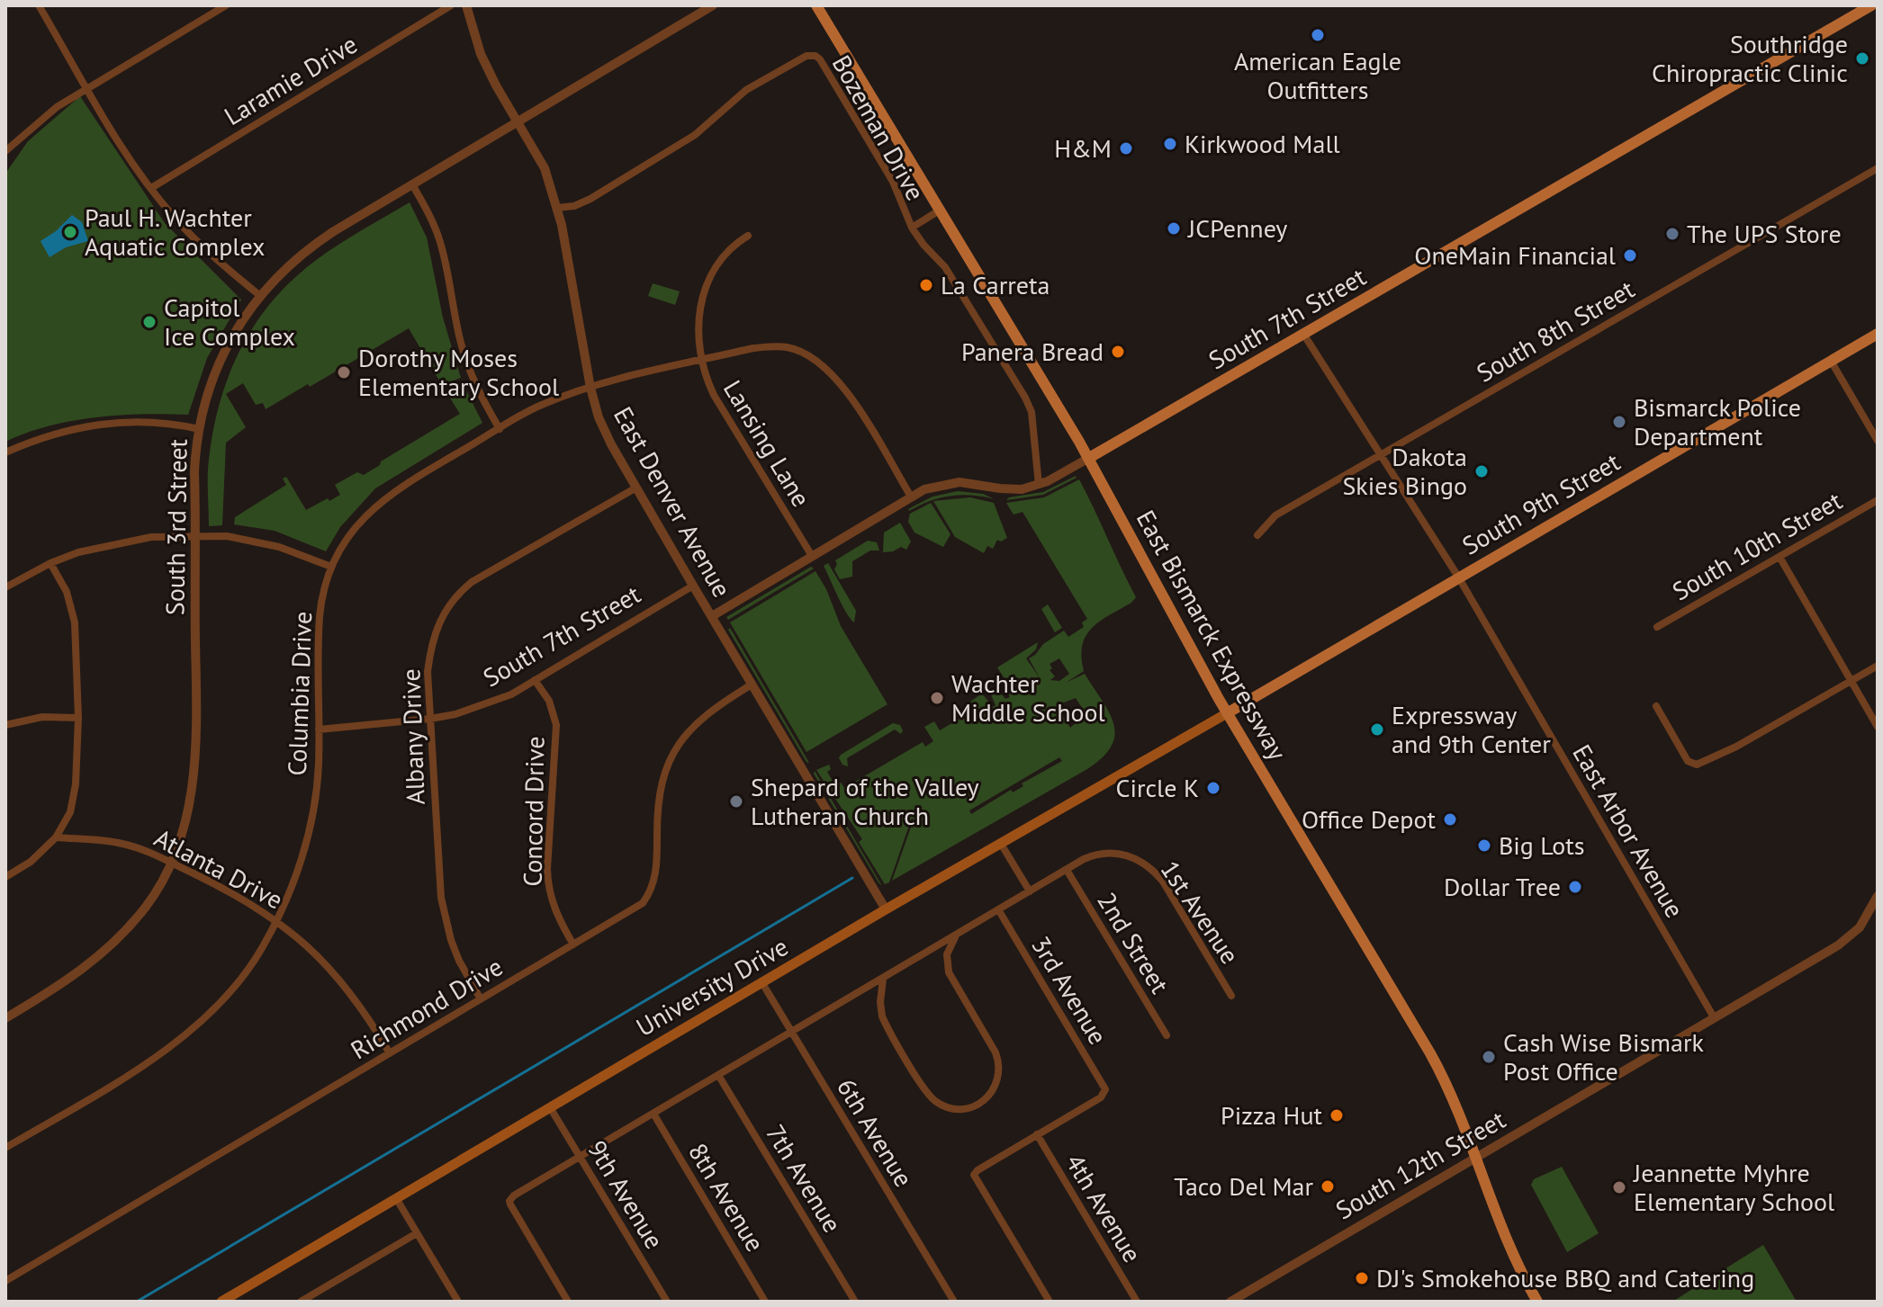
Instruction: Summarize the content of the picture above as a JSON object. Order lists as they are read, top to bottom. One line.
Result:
{"streets":{"main road":["South 7th Street","South 9th Street","East Bismarck Expressway","University Drive"],"street":["Laramie Drive","Bozeman Drive","South 8th Street","Lansing Lane","East Denver Avenue","South 3rd Street","South 10th Street","Columbia Drive","Albany Drive","Concord Drive","East Arbor Avenue","Atlanta Drive","1st Avenue","2nd Street","3rd Avenue","Richmond Drive","6th Avenue","South 12th Street","7th Avenue","9th Avenue","8th Avenue","4th Avenue"]},"crossings":[["Bozeman Drive","South 7th Street"],["Bozeman Drive","East Denver Avenue"],["South 7th Street","Lansing Lane"],["South 7th Street","East Denver Avenue"],["South 7th Street","East Bismarck Expressway"],["South 7th Street","Columbia Drive"],["South 7th Street","Albany Drive"],["South 7th Street","Concord Drive"],["South 7th Street","East Arbor Avenue"],["South 8th Street","East Arbor Avenue"],["Lansing Lane","Columbia Drive"],["East Denver Avenue","South 3rd Street"],["East Denver Avenue","Columbia Drive"],["East Denver Avenue","Albany Drive"],["East Denver Avenue","University Drive"],["East Denver Avenue","Richmond Drive"],["South 9th Street","East Bismarck Expressway"],["South 9th Street","East Arbor Avenue"],["South 9th Street","University Drive"],["South 3rd Street","Atlanta Drive"],["East Bismarck Expressway","University Drive"],["East Bismarck Expressway","South 12th Street"],["Columbia Drive","Atlanta Drive"],["Albany Drive","Richmond Drive"],["Concord Drive","Richmond Drive"],["East Arbor Avenue","South 12th Street"],["Atlanta Drive","Richmond Drive"],["1st Avenue","2nd Street"],["University Drive","6th Avenue"],["University Drive","9th Avenue"],["3rd Avenue","4th Avenue"]],"places":["American Eagle Outfitters","Southridge Chiropractic Clinic","Kirkwood Mall","H&M","JCPenney","Paul H. Wachter Aquatic Complex","The UPS Store","OneMain Financial","La Carreta","Capitol Ice Complex","Panera Bread","Dorothy Moses Elementary School","Bismarck Police Department","Dakota Skies Bingo","Wachter Middle School","Expressway and 9th Center","Circle K","Shepard of the Valley Lutheran Church","Office Depot","Big Lots","Dollar Tree","Cash Wise Bismark Post Office","Pizza Hut","Taco Del Mar","Jeannette Myhre Elementary School","DJ's Smokehouse BBQ and Catering"]}
